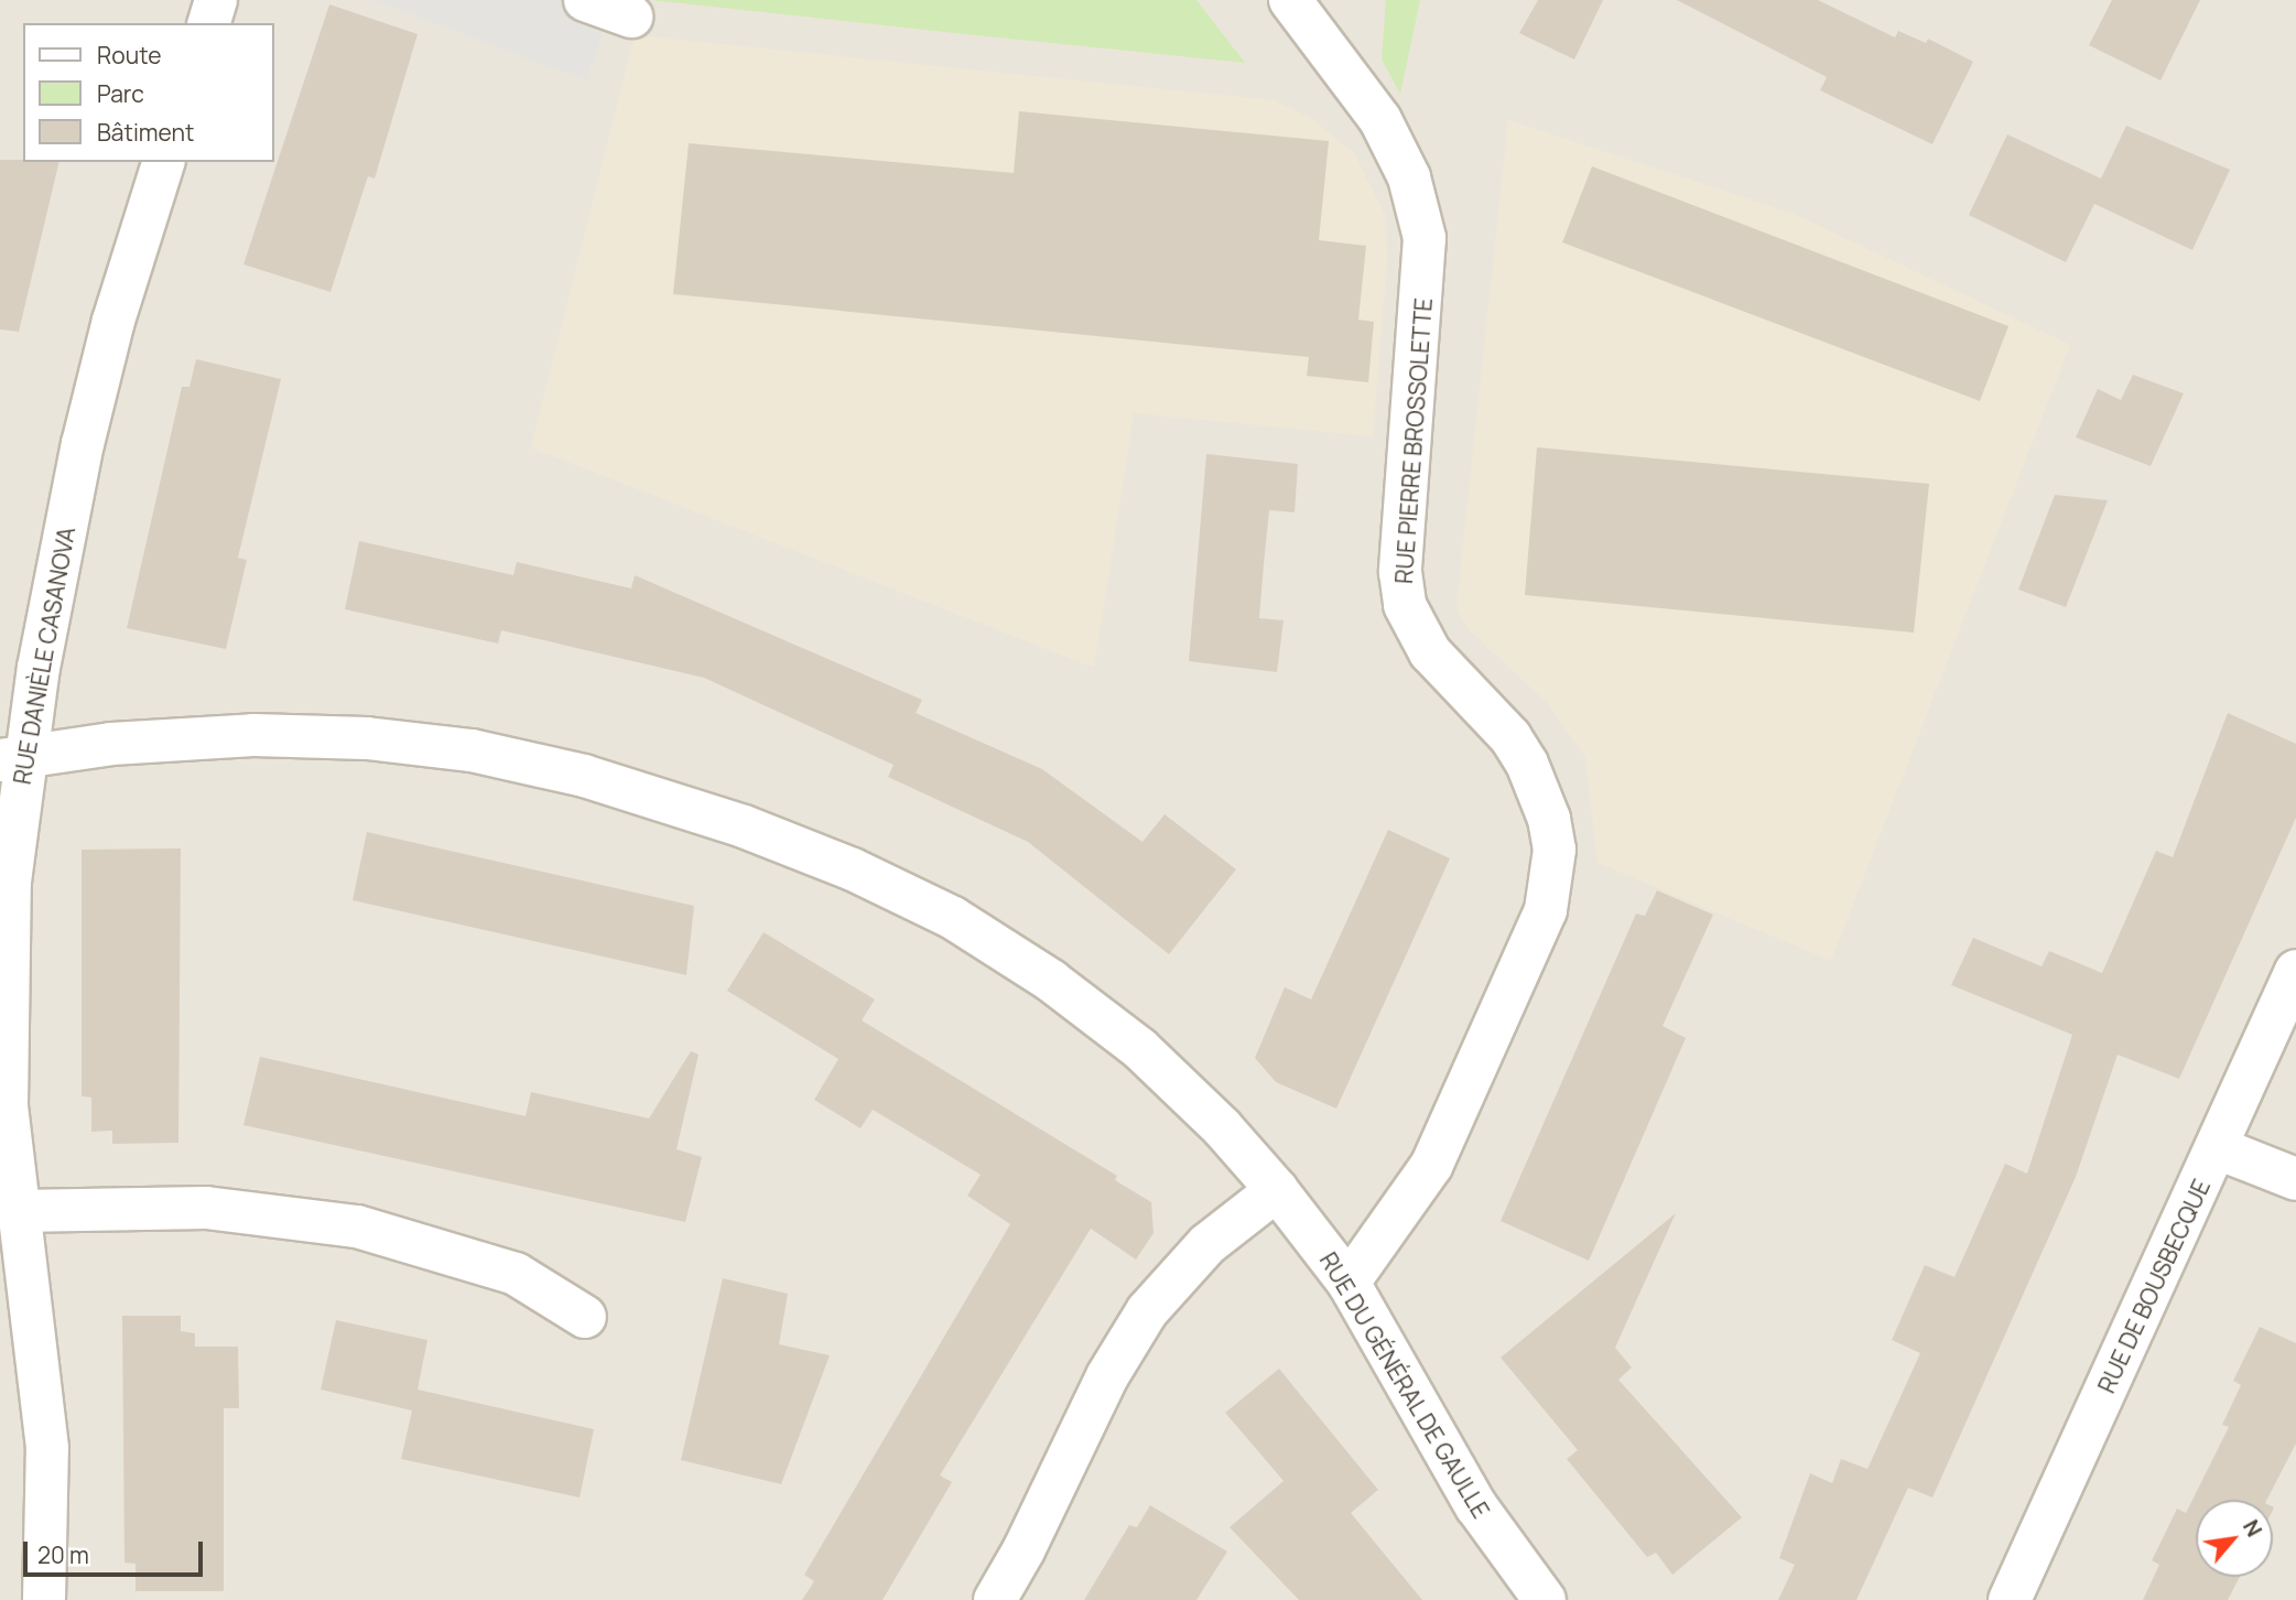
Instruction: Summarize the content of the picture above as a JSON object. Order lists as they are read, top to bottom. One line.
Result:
{"streets":{"street":["RUE PIERRE BROSSOLETTE","RUE DANIÈLE CASANOVA","RUE DE BOUSBECQUE","RUE DU GÉNÉRAL DE GAULLE"]},"crossings":[["RUE PIERRE BROSSOLETTE","RUE DU GÉNÉRAL DE GAULLE"],["RUE DANIÈLE CASANOVA","RUE DU GÉNÉRAL DE GAULLE"]],"legend":["Route","Parc","Bâtiment"],"scale_bar":"20 m","north":"top right"}
